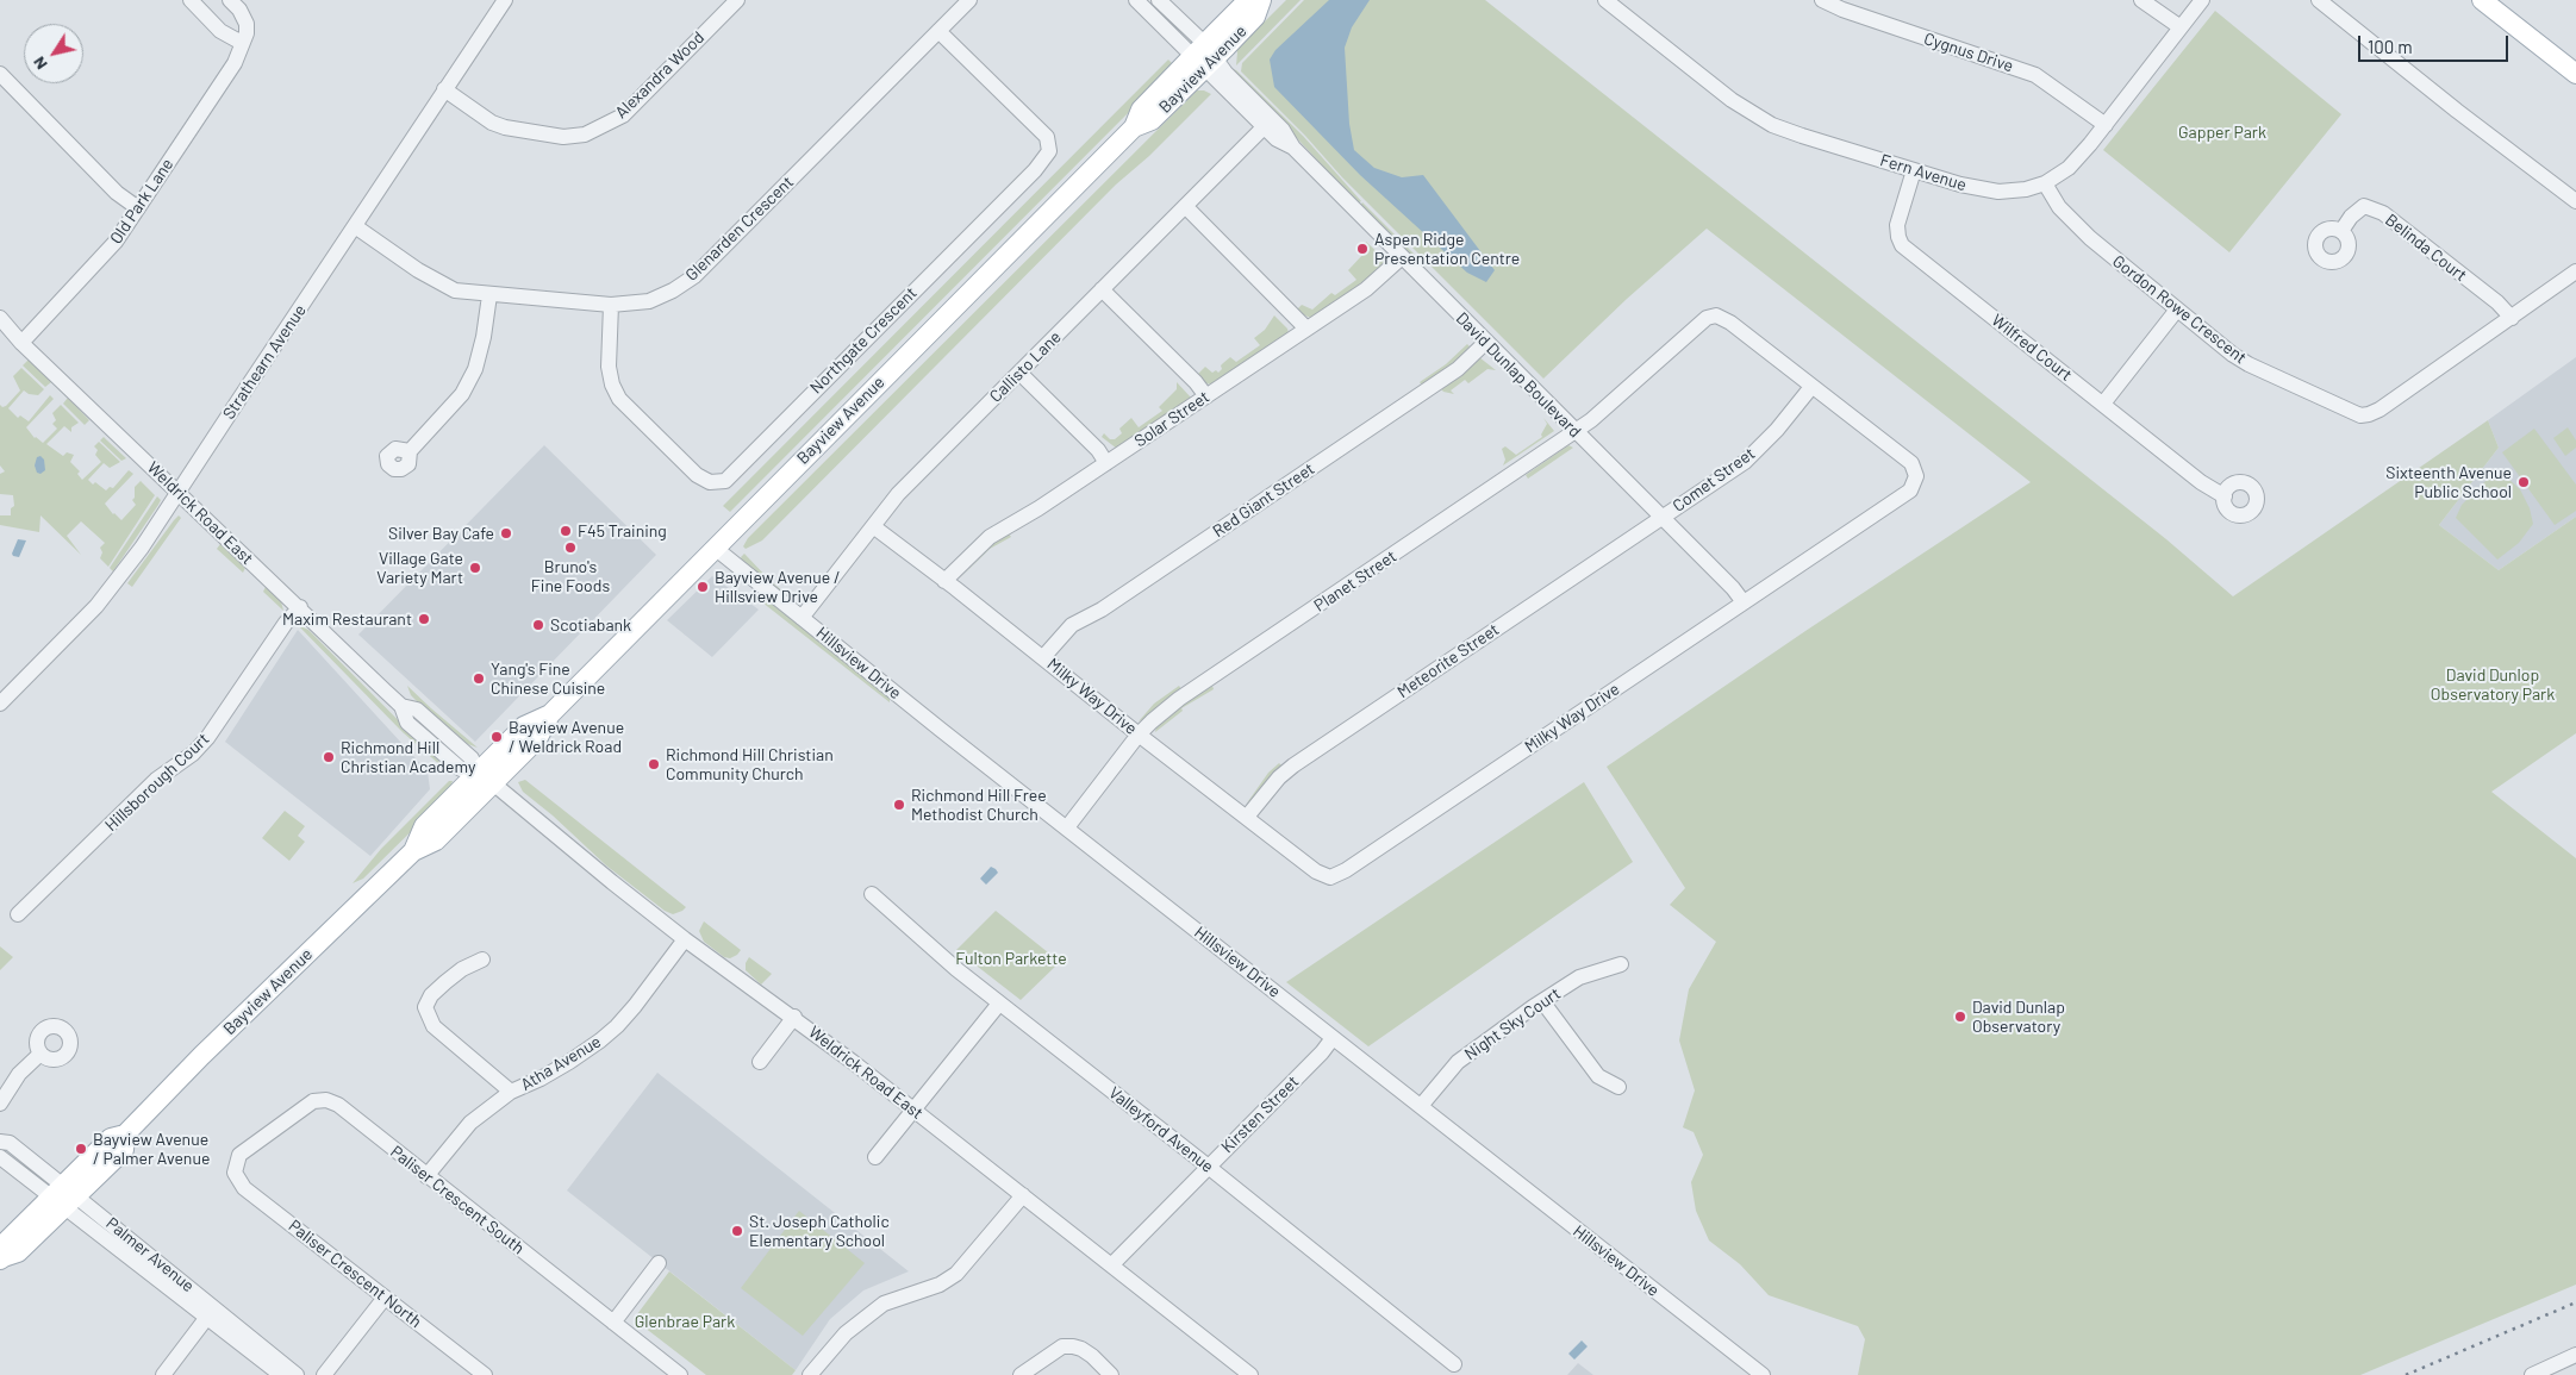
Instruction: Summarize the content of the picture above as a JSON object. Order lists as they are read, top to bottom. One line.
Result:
{"streets":{"main road":["Bayview Avenue"],"street":["Cygnus Drive","Alexandra Wood","Fern Avenue","Old Park Lane","Glenarden Crescent","Belinda Court","Gordon Rowe Crescent","Northgate Crescent","Wilfred Court","Strathearn Avenue","Callisto Lane","David Dunlap Boulevard","Solar Street","Comet Street","Red Giant Street","Weldrick Road East","Planet Street","Meteorite Street","Hillsview Drive","Milky Way Drive","Hillsborough Court","Night Sky Court","Atha Avenue","Kirsten Street","Valleyford Avenue","Paliser Crescent South","Palmer Avenue","Paliser Crescent North"]},"crossings":[["Cygnus Drive","Fern Avenue"],["Bayview Avenue","David Dunlap Boulevard"],["Bayview Avenue","Weldrick Road East"],["Bayview Avenue","Hillsview Drive"],["Bayview Avenue","Palmer Avenue"],["Alexandra Wood","Strathearn Avenue"],["Fern Avenue","Gordon Rowe Crescent"],["Fern Avenue","Wilfred Court"],["Old Park Lane","Weldrick Road East"],["Glenarden Crescent","Northgate Crescent"],["Glenarden Crescent","Strathearn Avenue"],["Belinda Court","Gordon Rowe Crescent"],["Strathearn Avenue","Weldrick Road East"],["Callisto Lane","David Dunlap Boulevard"],["Callisto Lane","Hillsview Drive"],["Callisto Lane","Milky Way Drive"],["David Dunlap Boulevard","Solar Street"],["David Dunlap Boulevard","Comet Street"],["David Dunlap Boulevard","Red Giant Street"],["David Dunlap Boulevard","Planet Street"],["David Dunlap Boulevard","Meteorite Street"],["David Dunlap Boulevard","Milky Way Drive"],["Solar Street","Milky Way Drive"],["Comet Street","Meteorite Street"],["Comet Street","Milky Way Drive"],["Red Giant Street","Milky Way Drive"],["Weldrick Road East","Hillsborough Court"],["Weldrick Road East","Atha Avenue"],["Weldrick Road East","Kirsten Street"],["Planet Street","Hillsview Drive"],["Planet Street","Milky Way Drive"],["Meteorite Street","Milky Way Drive"],["Hillsview Drive","Night Sky Court"],["Hillsview Drive","Kirsten Street"],["Atha Avenue","Paliser Crescent South"],["Kirsten Street","Valleyford Avenue"],["Paliser Crescent South","Paliser Crescent North"]],"parks":["Gapper Park","David Dunlop Observatory Park","Fulton Parkette","Glenbrae Park"],"places":["Aspen Ridge Presentation Centre","Sixteenth Avenue Public School","F45 Training","Silver Bay Cafe","Bruno's Fine Foods","Village Gate Variety Mart","Bayview Avenue / Hillsview Drive","Maxim Restaurant","Scotiabank","Yang's Fine Chinese Cuisine","Bayview Avenue / Weldrick Road","Richmond Hill Christian Academy","Richmond Hill Christian Community Church","Richmond Hill Free Methodist Church","David Dunlap Observatory","Bayview Avenue / Palmer Avenue","St. Joseph Catholic Elementary School"],"scale_bar":"100 m","north":"bottom left"}
